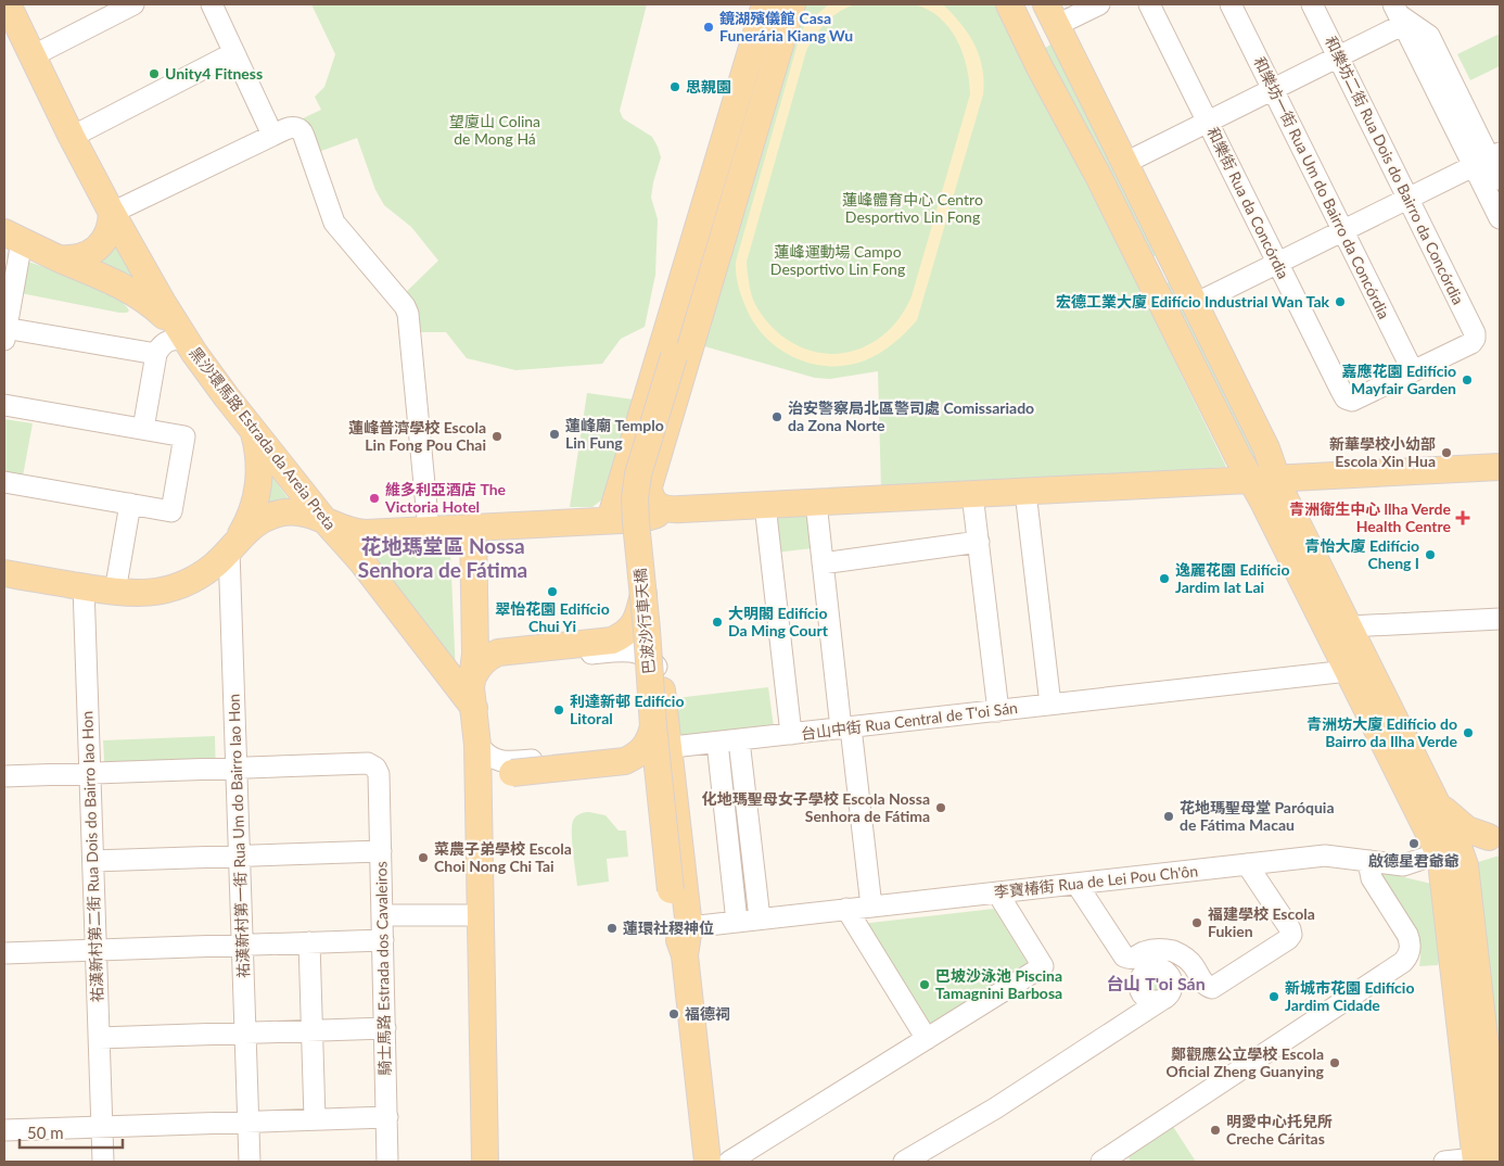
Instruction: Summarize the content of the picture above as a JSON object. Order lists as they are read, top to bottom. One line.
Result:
{"streets":{"main road":["黑沙環馬路 Estrada da Areia Preta","巴波沙行車天橋","李寶椿街 Rua de Lei Pou Ch'ôn"],"street":["和樂坊二街 Rua Dois do Bairro da Concórdia","和樂坊一街 Rua Um do Bairro da Concórdia","和樂街 Rua da Concórdia","台山中街 Rua Central de T'oi Sán","祐漢新村第一街 Rua Um do Bairro Iao Hon","祐漢新村第二街 Rua Dois do Bairro Iao Hon","騎士馬路 Estrada dos Cavaleiros"]},"crossings":[["和樂坊二街 Rua Dois do Bairro da Concórdia","和樂坊一街 Rua Um do Bairro da Concórdia"],["和樂坊二街 Rua Dois do Bairro da Concórdia","和樂街 Rua da Concórdia"],["和樂坊一街 Rua Um do Bairro da Concórdia","和樂街 Rua da Concórdia"],["祐漢新村第一街 Rua Um do Bairro Iao Hon","騎士馬路 Estrada dos Cavaleiros"]],"districts":["花地瑪堂區 Nossa Senhora de Fátima","台山 T'oi Sán"],"parks":["望廈山 Colina de Mong Há","蓮峰體育中心 Centro Desportivo Lin Fong","蓮峰運動場 Campo Desportivo Lin Fong"],"places":{"other":["鏡湖殯儀館 Casa Funerária Kiang Wu","Unity4 Fitness","思親園","宏德工業大廈 Edifício Industrial Wan Tak","嘉應花園 Edifício Mayfair Garden","治安警察局北區警司處 Comissariado da Zona Norte","蓮峰廟 Templo Lin Fung","蓮峰普濟學校 Escola Lin Fong Pou Chai","新華學校小幼部 Escola Xin Hua","維多利亞酒店 The Victoria Hotel","青怡大廈 Edifício Cheng I","逸麗花園 Edifício Jardim Iat Lai","翠怡花園 Edifício Chui Yi","大明閣 Edifício Da Ming Court","利達新邨 Edifício Litoral","青洲坊大廈 Edifício do Bairro da Ilha Verde","化地瑪聖母女子學校 Escola Nossa Senhora de Fátima","花地瑪聖母堂 Paróquia de Fátima Macau","啟德星君爺爺","菜農子弟學校 Escola Choi Nong Chi Tai","福建學校 Escola Fukien","蓮環社稷神位","巴坡沙泳池 Piscina Tamagnini Barbosa","新城市花園 Edifício Jardim Cidade","福德祠","鄭觀應公立學校 Escola Oficial Zheng Guanying","明愛中心托兒所 Creche Cáritas"],"health":["青洲衛生中心 llha Verde Health Centre"]},"scale_bar":"50 m"}
